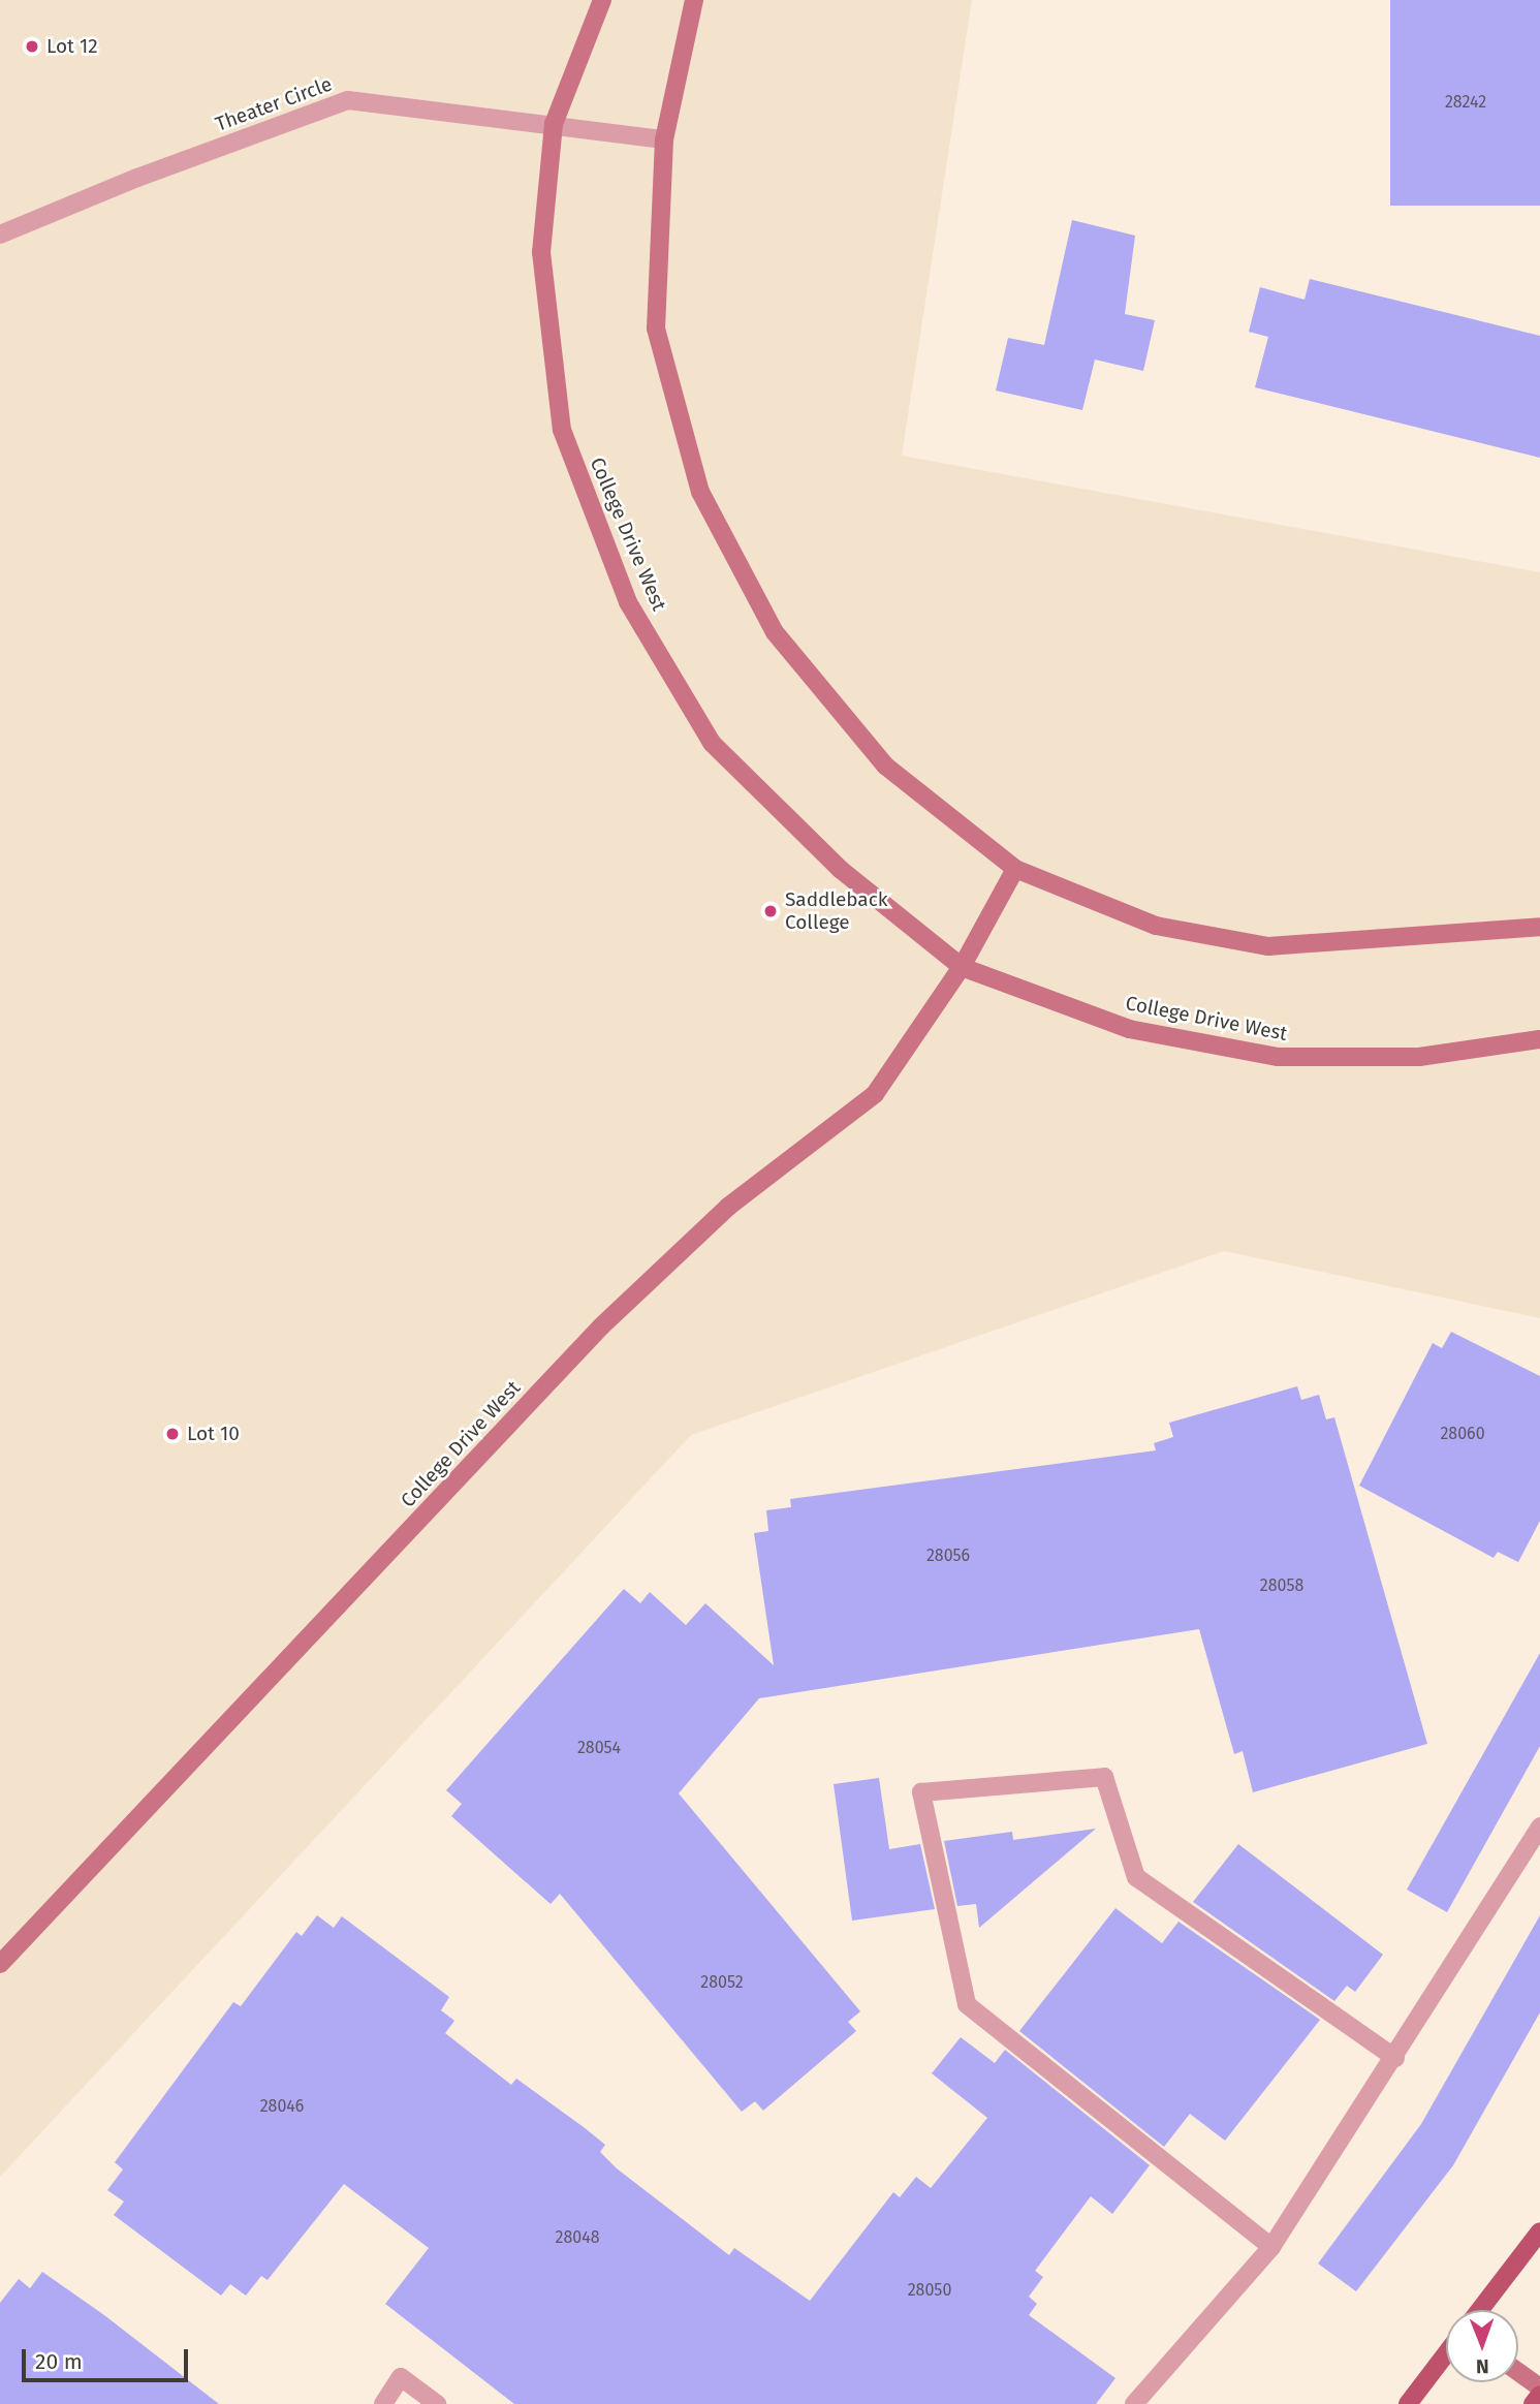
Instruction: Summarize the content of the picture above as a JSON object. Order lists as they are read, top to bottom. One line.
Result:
{"streets":{"street":["Theater Circle","College Drive West"]},"crossings":[["Theater Circle","College Drive West"]],"places":["Lot 12","Saddleback College","Lot 10"],"house_numbers":["28242","28060","28056","28058","28054","28052","28046","28048","28050"],"scale_bar":"20 m","north":"bottom"}
